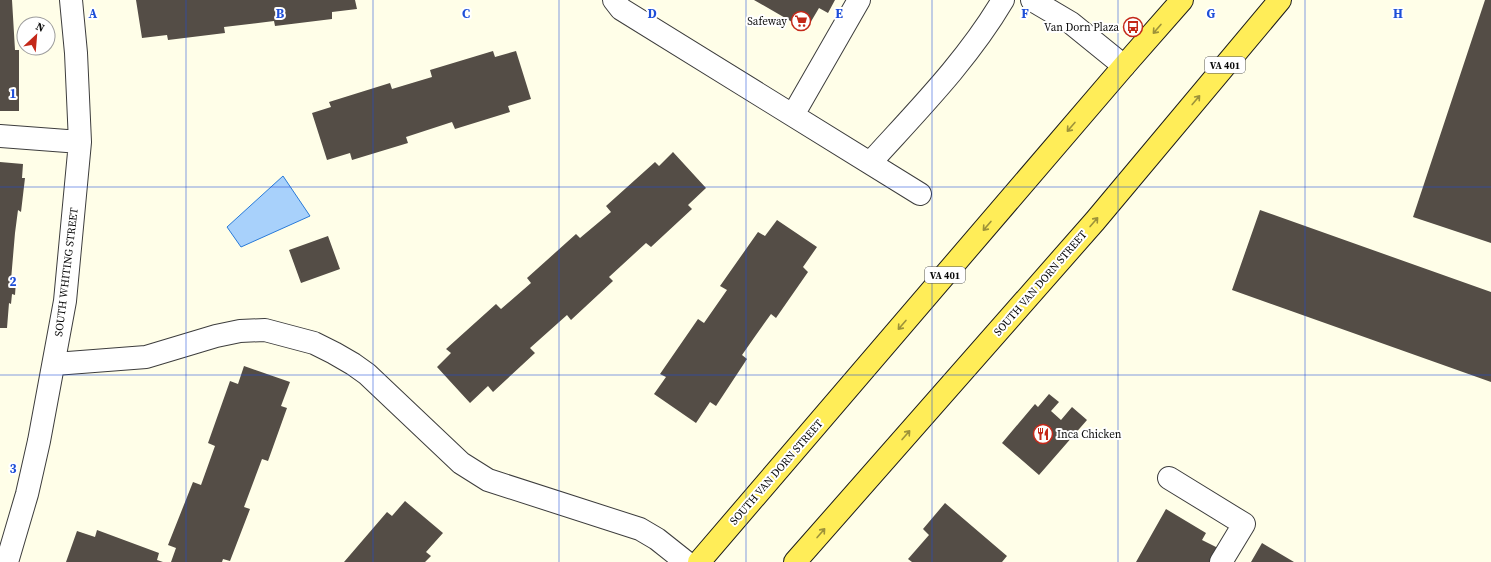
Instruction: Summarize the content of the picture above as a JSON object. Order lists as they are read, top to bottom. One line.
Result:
{"streets":{"main road":["VA 401","SOUTH VAN DORN STREET"],"street":["SOUTH WHITING STREET"]},"places":{"supermarket":["Safeway"],"bus stop":["Van Dorn Plaza"],"restaurant":["Inca Chicken"]},"north":"top right","grid":{"columns":["A","B","C","D","E","F","G","H"],"rows":["1","2","3"]}}
